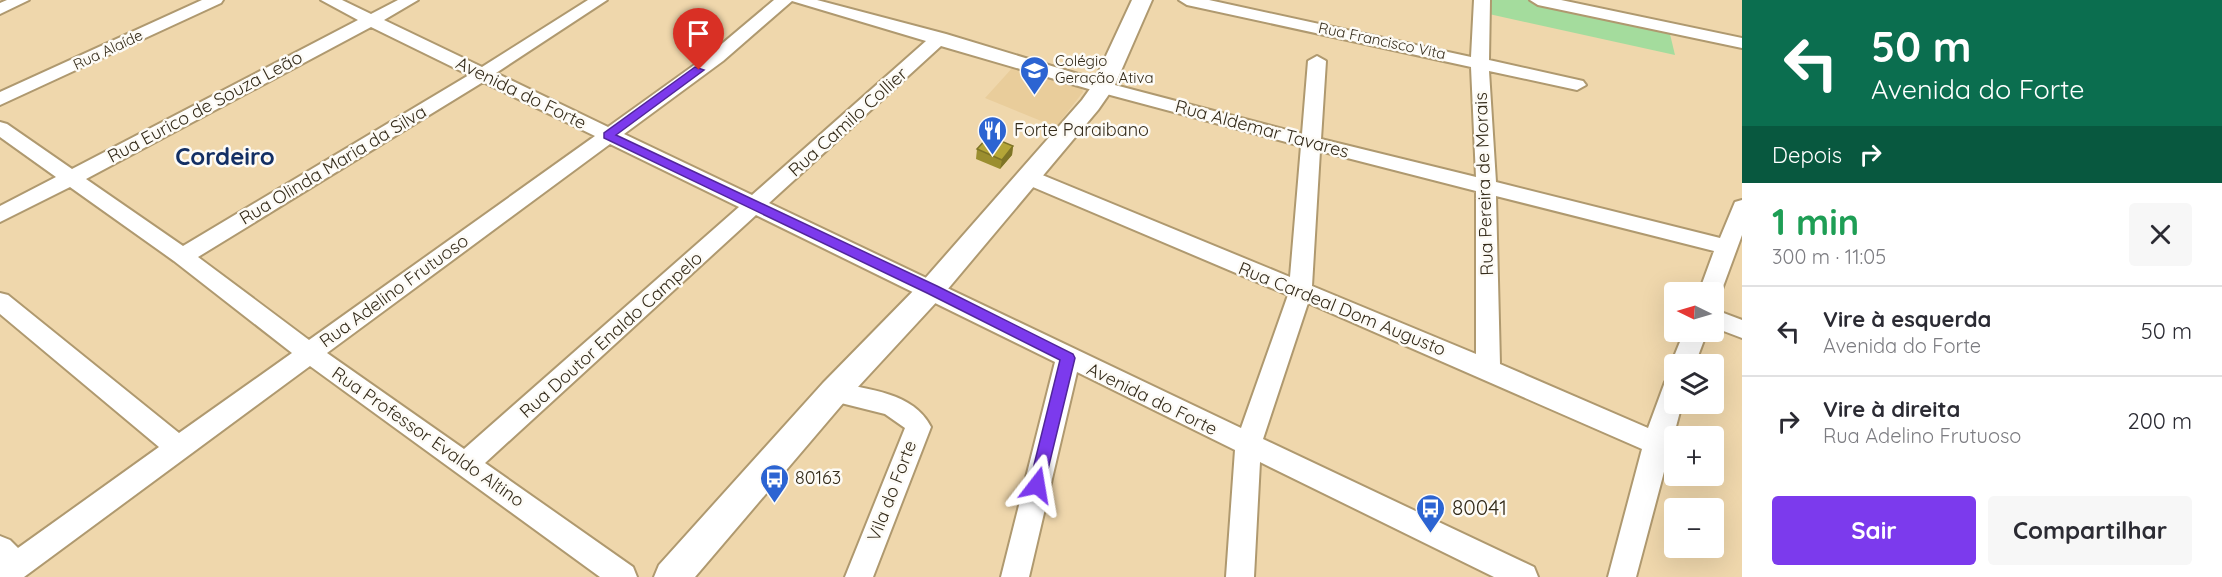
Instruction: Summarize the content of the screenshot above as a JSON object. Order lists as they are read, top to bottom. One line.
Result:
{"streets":{"street":["Rua Francisco Vita","Rua Alaíde","Avenida do Forte","Rua Eurico de Souza Leão","Rua Camilo Collier","Rua Aldemar Tavares","Rua Olinda Maria da Silva","Rua Pereira de Morais","Rua Adelino Frutuoso","Rua Cardeal Dom Augusto","Rua Doutor Enaldo Campelo","Rua Professor Evaldo Altino","Vila do Forte"]},"crossings":[["Rua Francisco Vita","Rua Pereira de Morais"],["Avenida do Forte","Rua Eurico de Souza Leão"],["Avenida do Forte","Rua Camilo Collier"],["Avenida do Forte","Rua Olinda Maria da Silva"],["Avenida do Forte","Rua Adelino Frutuoso"],["Avenida do Forte","Rua Doutor Enaldo Campelo"],["Rua Eurico de Souza Leão","Rua Professor Evaldo Altino"],["Rua Camilo Collier","Rua Aldemar Tavares"],["Rua Camilo Collier","Rua Doutor Enaldo Campelo"],["Rua Aldemar Tavares","Rua Pereira de Morais"],["Rua Olinda Maria da Silva","Rua Professor Evaldo Altino"],["Rua Pereira de Morais","Rua Cardeal Dom Augusto"],["Rua Adelino Frutuoso","Rua Professor Evaldo Altino"],["Rua Doutor Enaldo Campelo","Rua Professor Evaldo Altino"]],"districts":["Cordeiro"],"places":{"school or university":["Colégio Geração Ativa"],"restaurant":["Forte Paraibano"],"bus stop":["80163","80041"]},"north":"left","page":{"turn":["50 m","Avenida do Forte"],"then":"Depois","heading":["1 min","300 m · 11:05"],"map_buttons":["+","−"],"list":[{"name":"Vire à esquerda","note":"Avenida do Forte","value":"50 m"},{"name":"Vire à direita","note":"Rua Adelino Frutuoso","value":"200 m"}],"buttons":["Sair","Compartilhar"]}}
